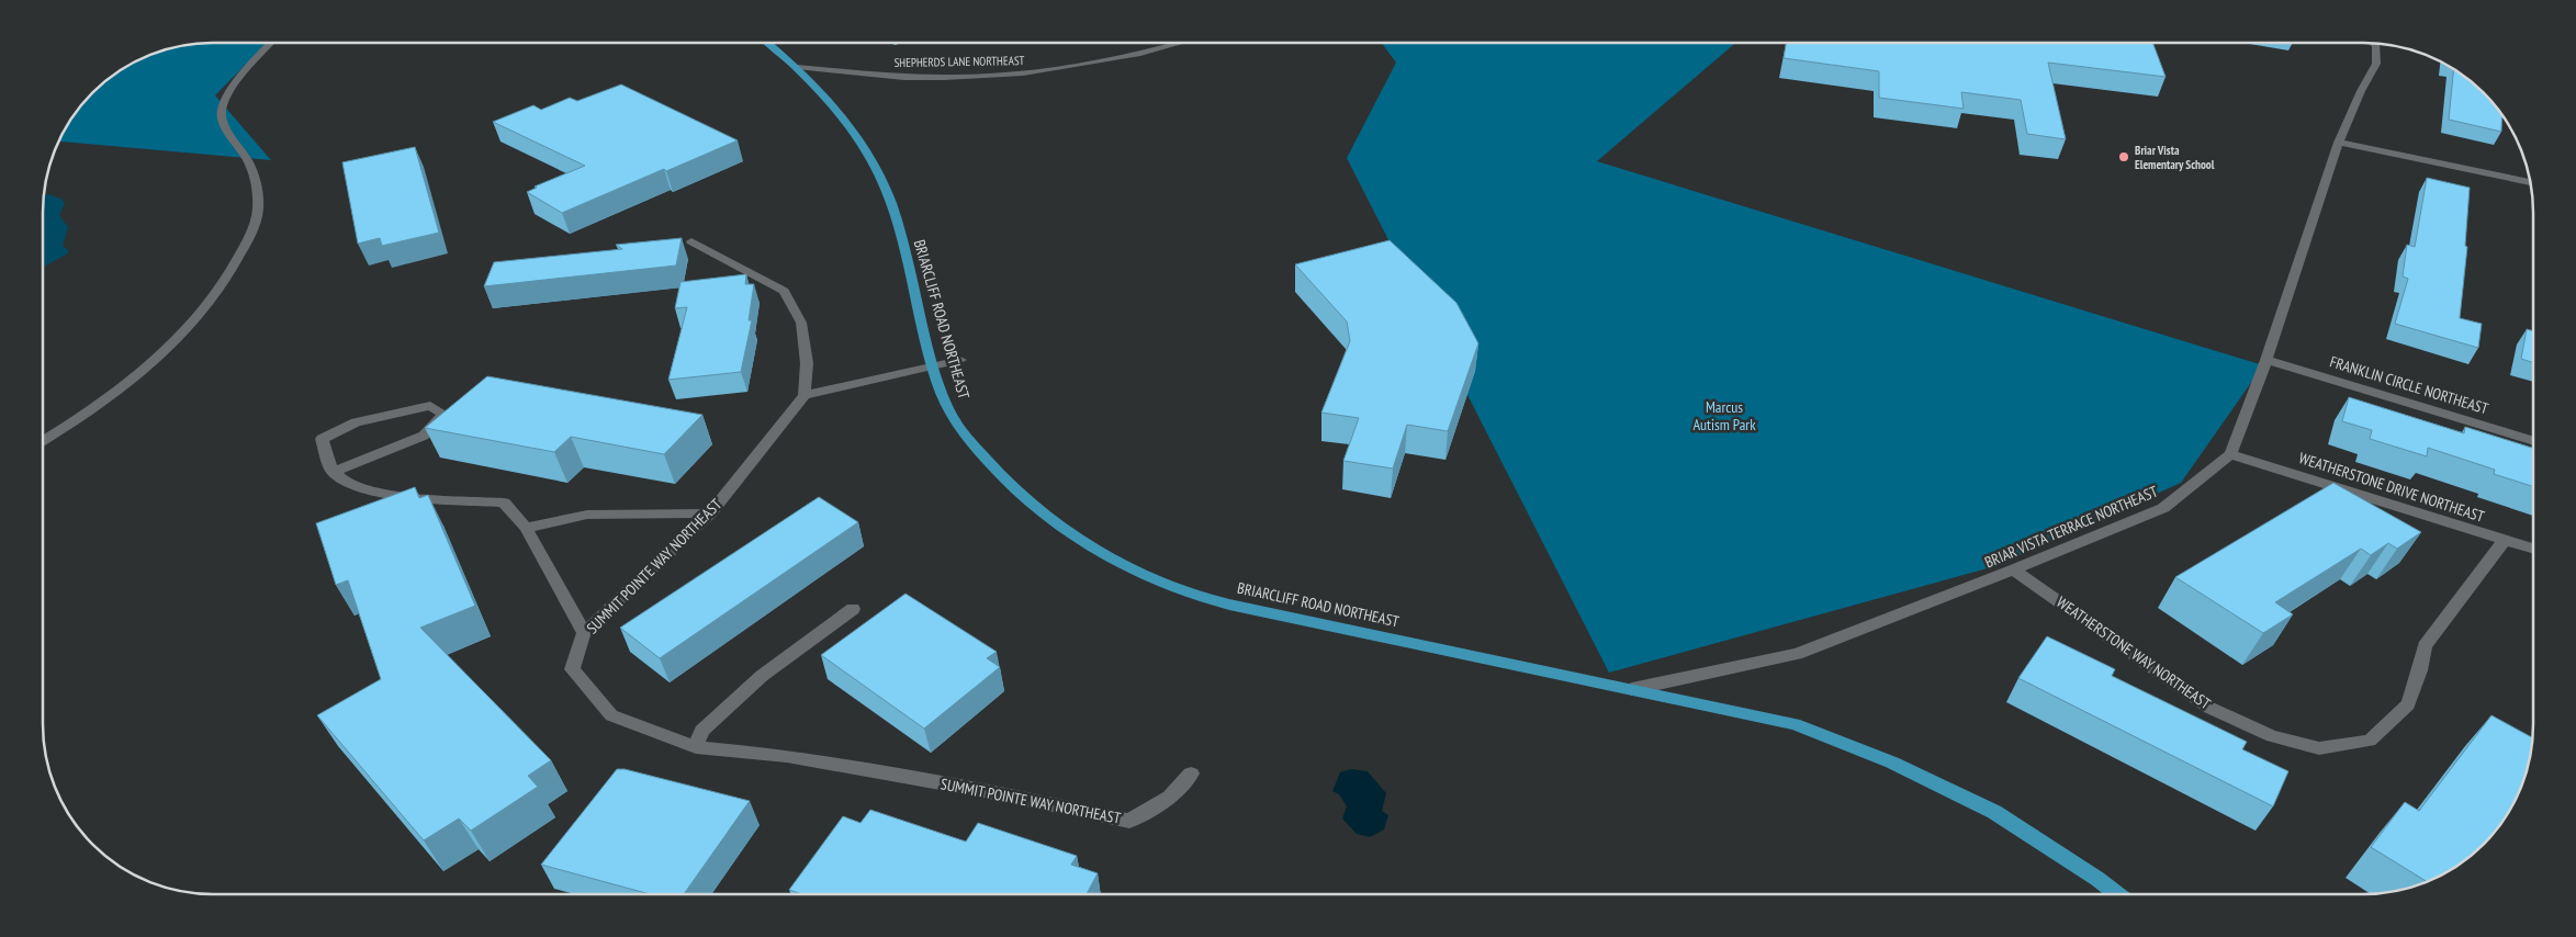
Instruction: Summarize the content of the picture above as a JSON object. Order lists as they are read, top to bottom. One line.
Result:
{"streets":{"main road":["BRIARCLIFF ROAD NORTHEAST"],"street":["SHEPHERDS LANE NORTHEAST","FRANKLIN CIRCLE NORTHEAST","WEATHERSTONE DRIVE NORTHEAST","BRIAR VISTA TERRACE NORTHEAST","SUMMIT POINTE WAY NORTHEAST","WEATHERSTONE WAY NORTHEAST"]},"crossings":[["SHEPHERDS LANE NORTHEAST","BRIARCLIFF ROAD NORTHEAST"],["BRIARCLIFF ROAD NORTHEAST","BRIAR VISTA TERRACE NORTHEAST"],["WEATHERSTONE DRIVE NORTHEAST","BRIAR VISTA TERRACE NORTHEAST"],["WEATHERSTONE DRIVE NORTHEAST","WEATHERSTONE WAY NORTHEAST"],["BRIAR VISTA TERRACE NORTHEAST","WEATHERSTONE WAY NORTHEAST"]],"parks":["Marcus Autism Park"],"places":["Briar Vista Elementary School"]}
